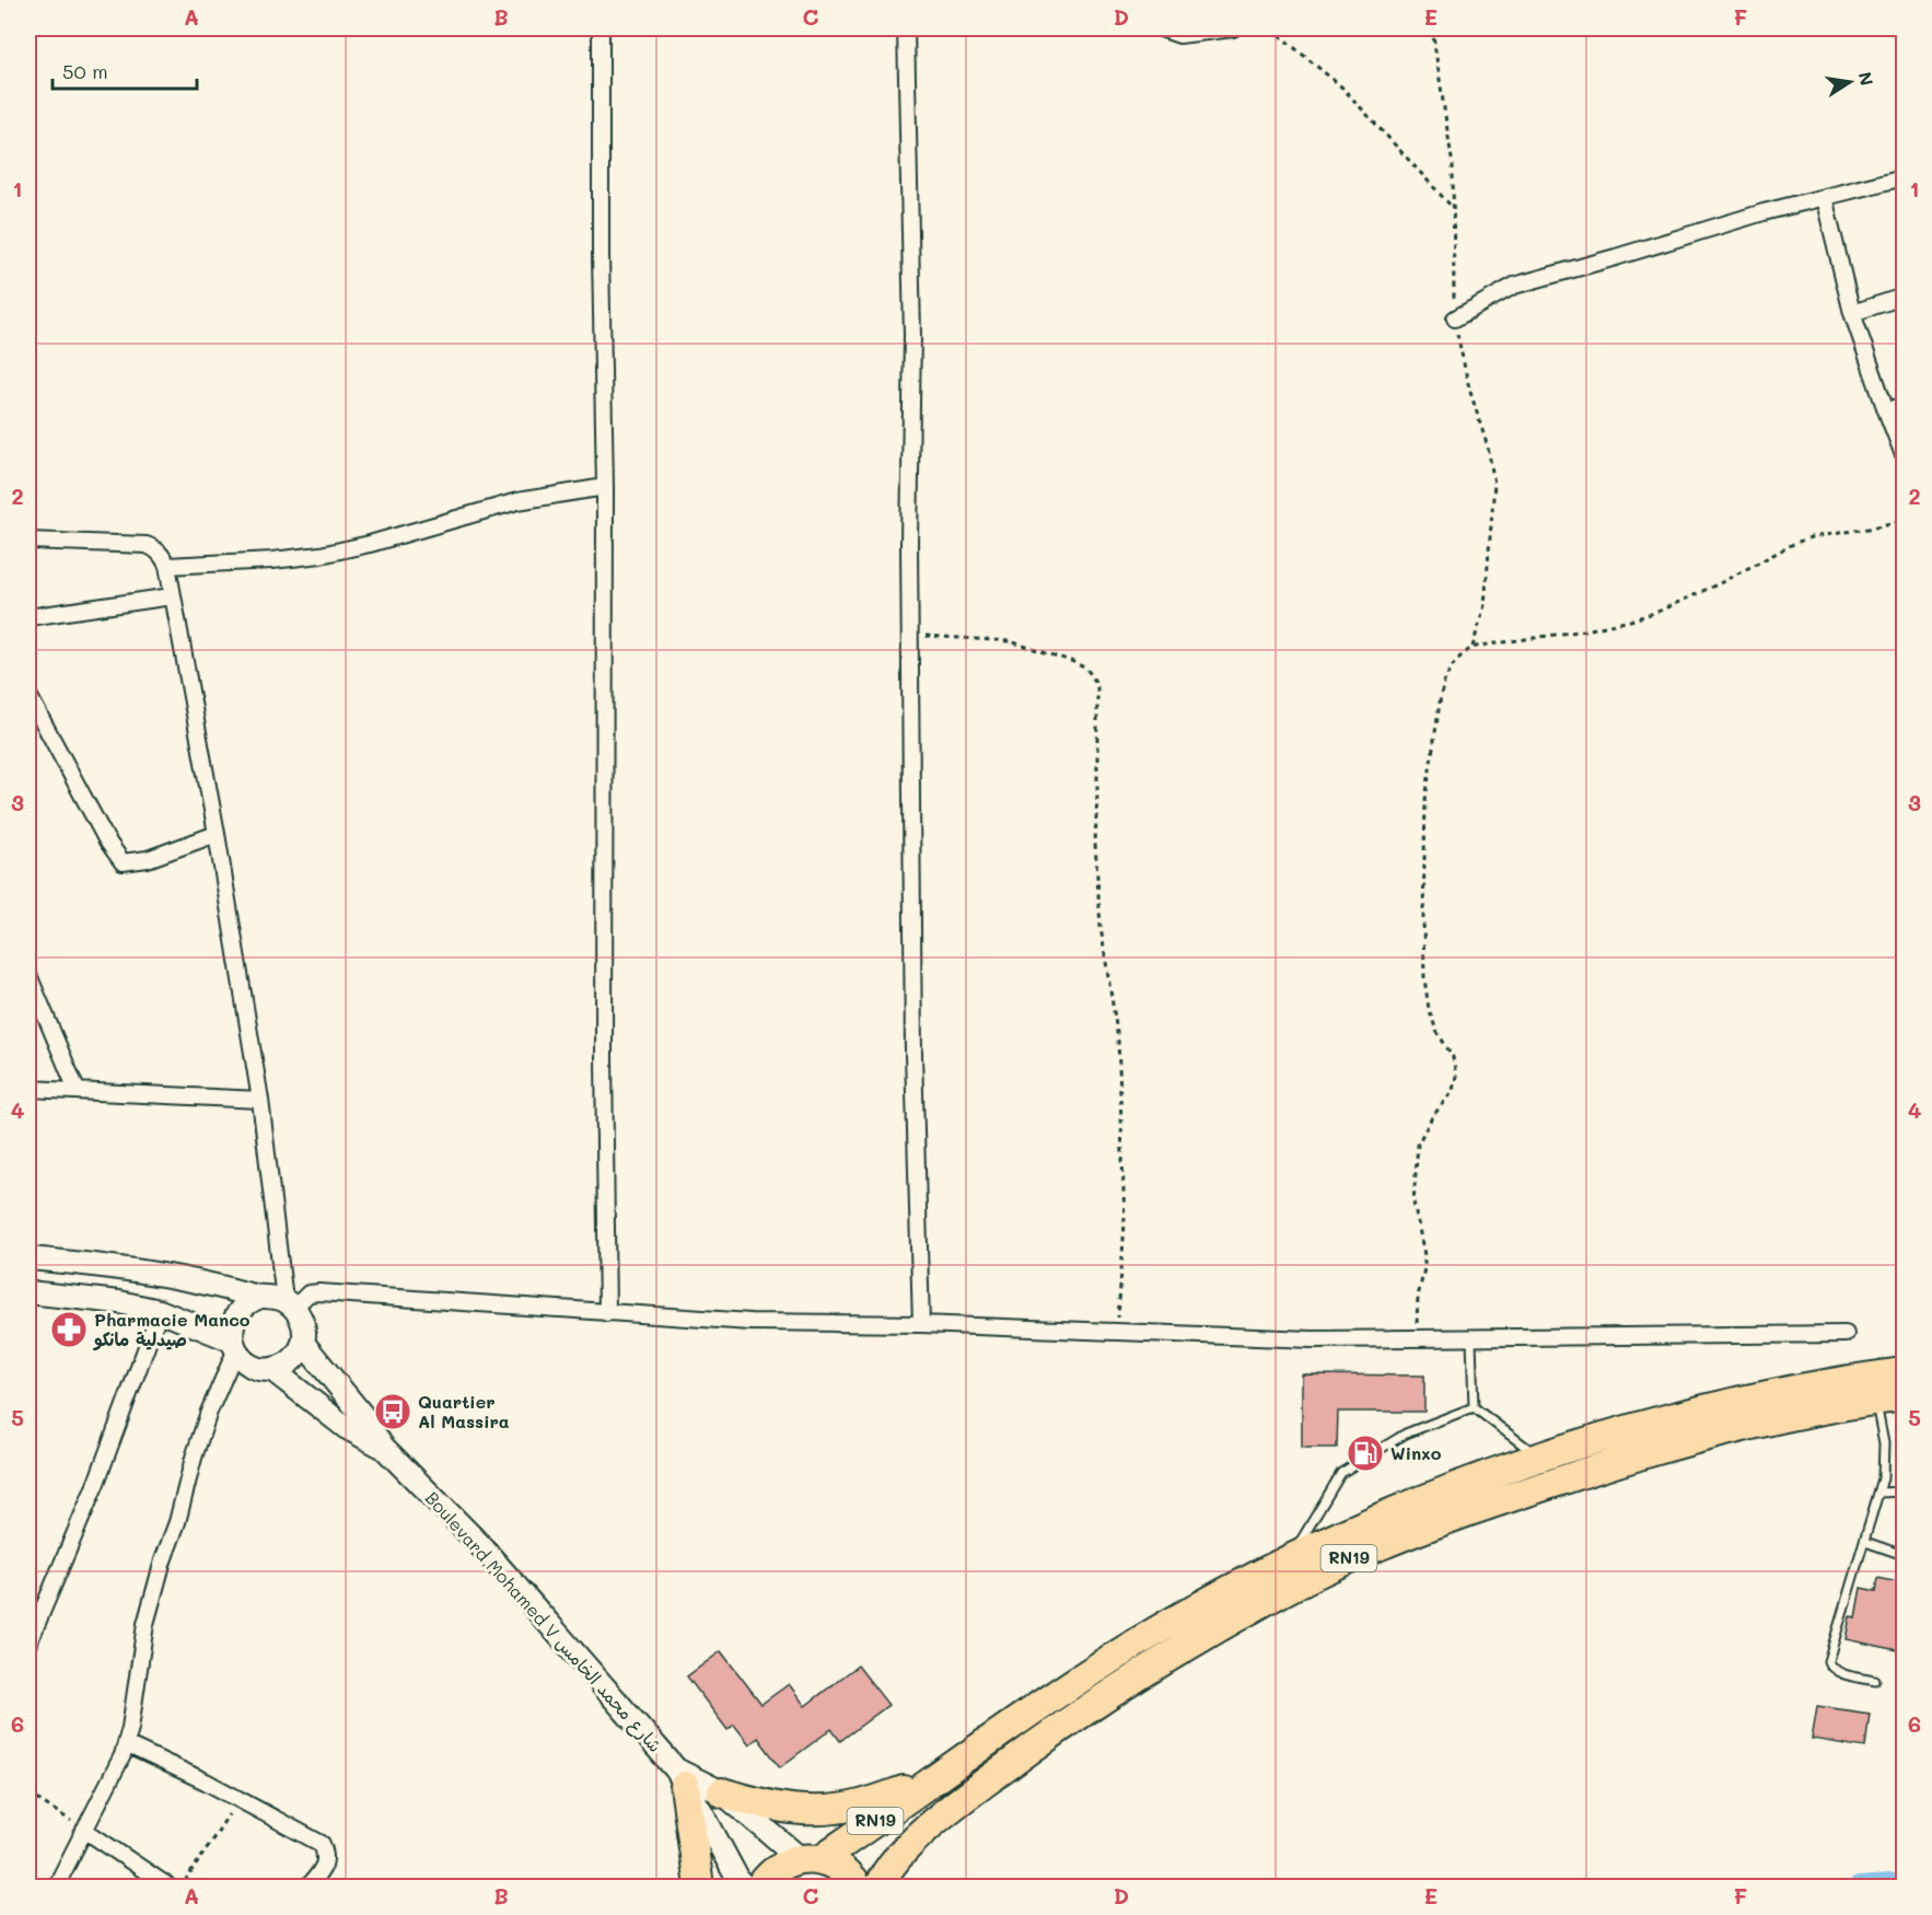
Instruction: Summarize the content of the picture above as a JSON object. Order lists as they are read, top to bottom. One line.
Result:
{"streets":{"highway":["RN19"],"street":["Boulevard Mohamed V شارع محمد الخامس"]},"places":{"pharmacy":["Pharmacie Manco صيدلية مانكو"],"bus stop":["Quartier Al Massira"],"fuel station":["Winxo"]},"scale_bar":"50 m","north":"right","grid":{"columns":["A","B","C","D","E","F"],"rows":["1","2","3","4","5","6"]}}
